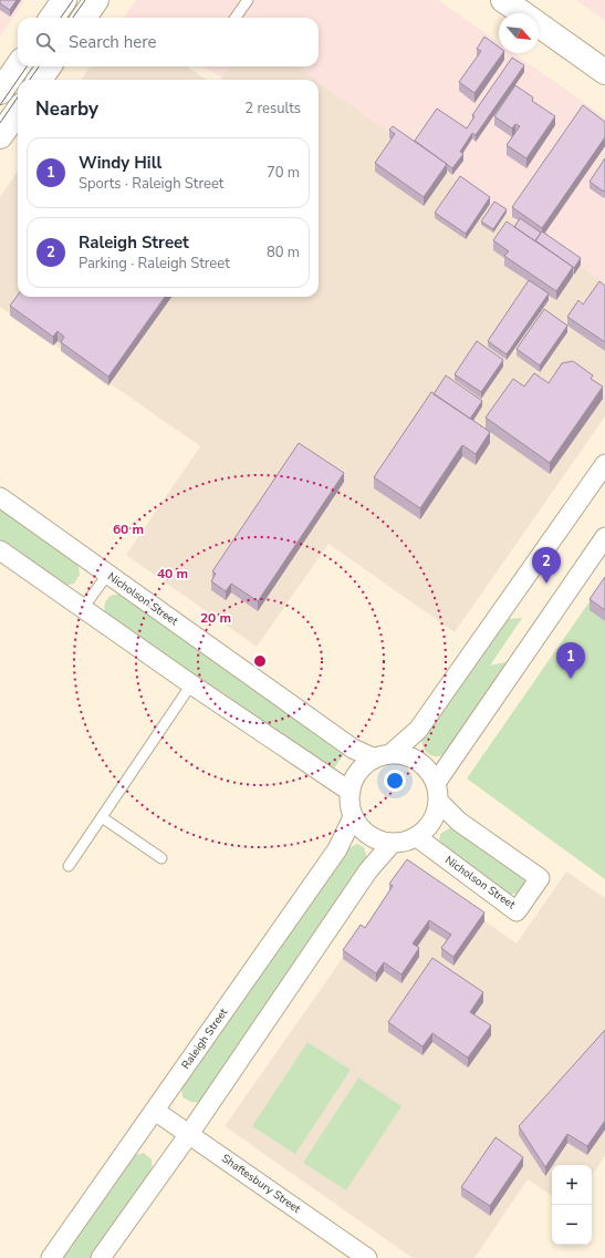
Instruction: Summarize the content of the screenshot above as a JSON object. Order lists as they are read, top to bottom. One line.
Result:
{"streets":{"street":["Nicholson Street","Raleigh Street","Shaftesbury Street"]},"crossings":[["Nicholson Street","Raleigh Street"],["Raleigh Street","Shaftesbury Street"]],"north":"bottom right","page":{"search":"Search here","heading":["Nearby","2 results"],"list":[{"mark":"1","name":"Windy Hill","note":"Sports · Raleigh Street","value":"70 m"},{"mark":"2","name":"Raleigh Street","note":"Parking · Raleigh Street","value":"80 m"}],"pins":["2","1"],"map_buttons":["+","−"]},"rings":["60 m","40 m","20 m"]}
